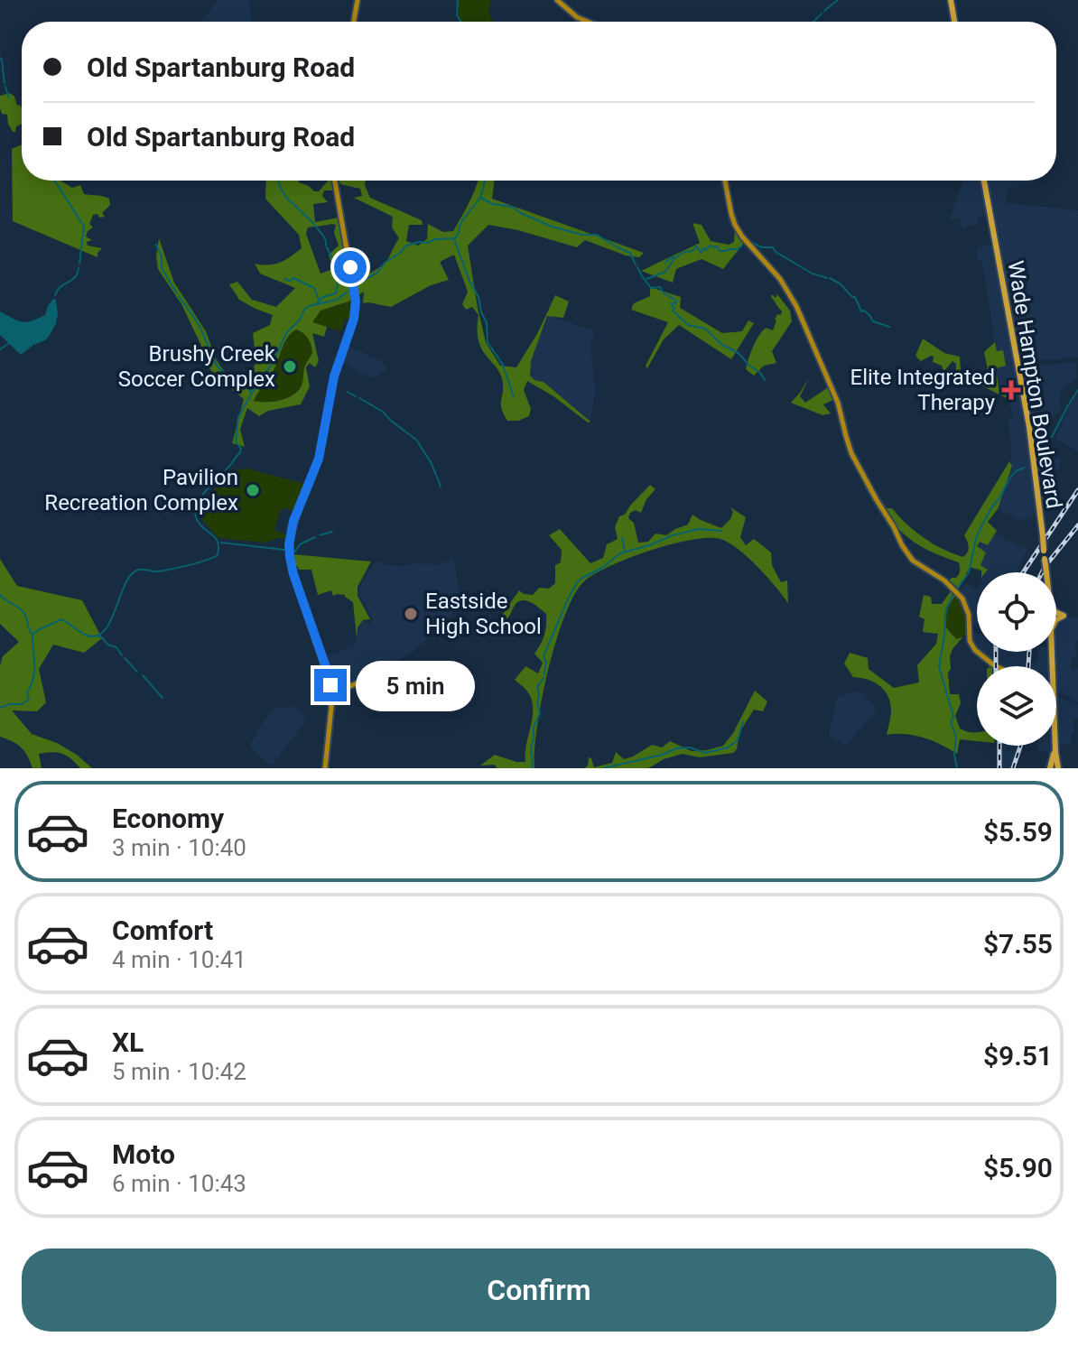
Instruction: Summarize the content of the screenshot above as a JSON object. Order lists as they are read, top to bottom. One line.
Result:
{"streets":{"main road":["Wade Hampton Boulevard"]},"places":{"other":["Brushy Creek Soccer Complex","Pavilion Recreation Complex","Eastside High School"],"health":["Elite Integrated Therapy"]},"page":{"banner":["Old Spartanburg Road","Old Spartanburg Road"],"bubble":"5 min","list":[{"name":"Economy","note":"3 min · 10:40","value":"$5.59"},{"name":"Comfort","note":"4 min · 10:41","value":"$7.55"},{"name":"XL","note":"5 min · 10:42","value":"$9.51"},{"name":"Moto","note":"6 min · 10:43","value":"$5.90"}],"buttons":"Confirm"}}
